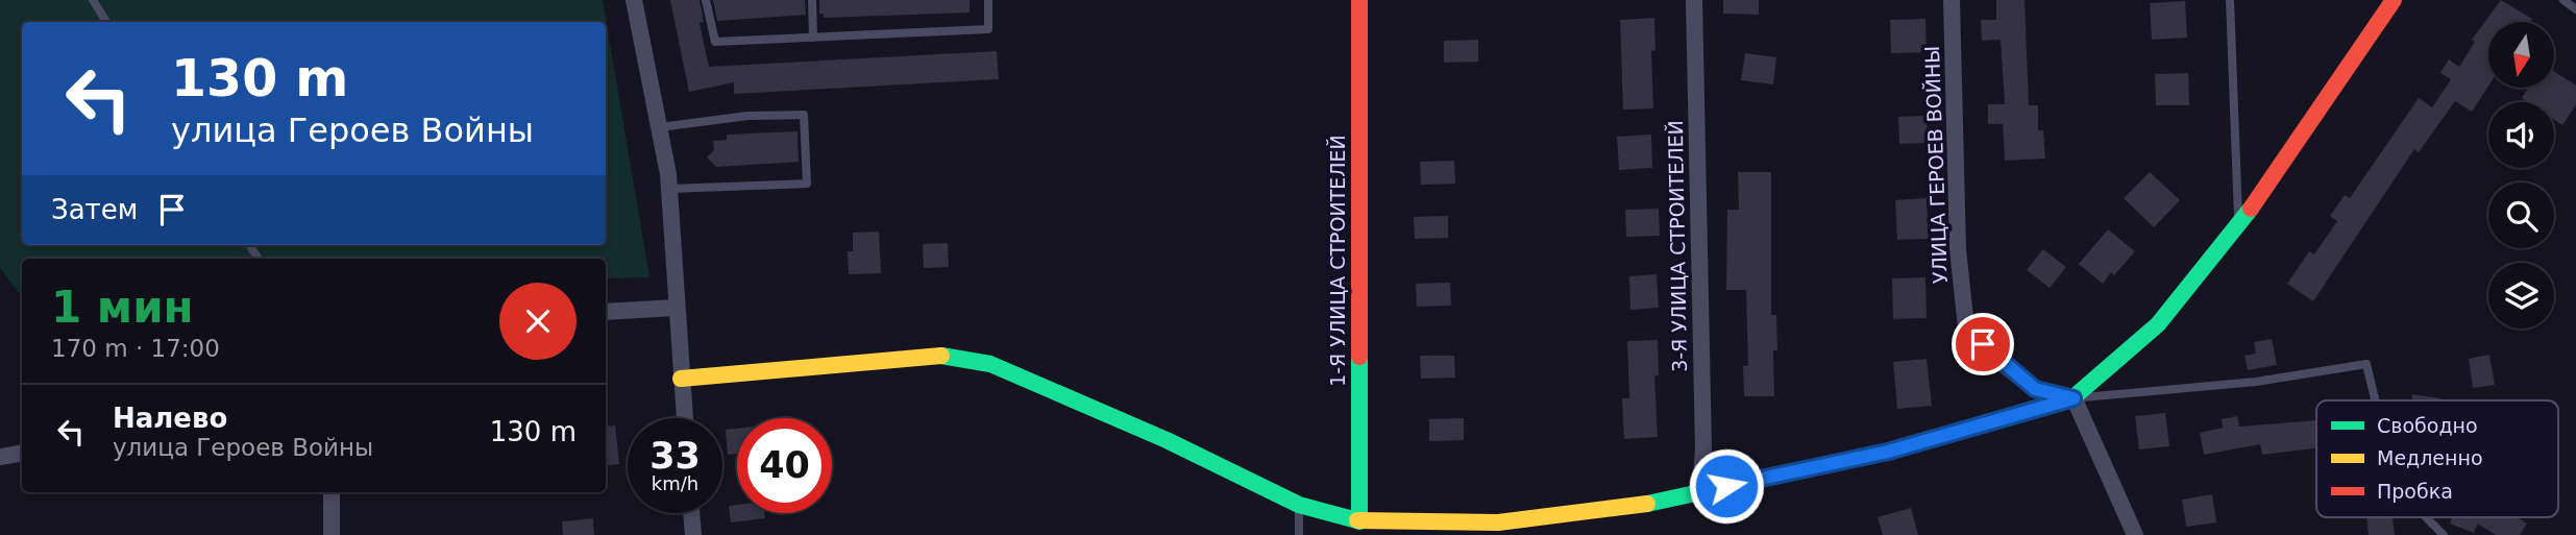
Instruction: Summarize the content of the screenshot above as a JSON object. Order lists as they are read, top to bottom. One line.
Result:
{"streets":{"street":["УЛИЦА ГЕРОЕВ ВОЙНЫ","3-Я УЛИЦА СТРОИТЕЛЕЙ","1-Я УЛИЦА СТРОИТЕЛЕЙ"]},"legend":["Свободно","Медленно","Пробка"],"north":"bottom","page":{"turn":["130 m","улица Героев Войны"],"then":"Затем","heading":["1 мин","170 m · 17:00"],"list":[{"name":"Налево","note":"улица Героев Войны","value":"130 m"}],"speed":"33 km/h","limit":"40"}}
